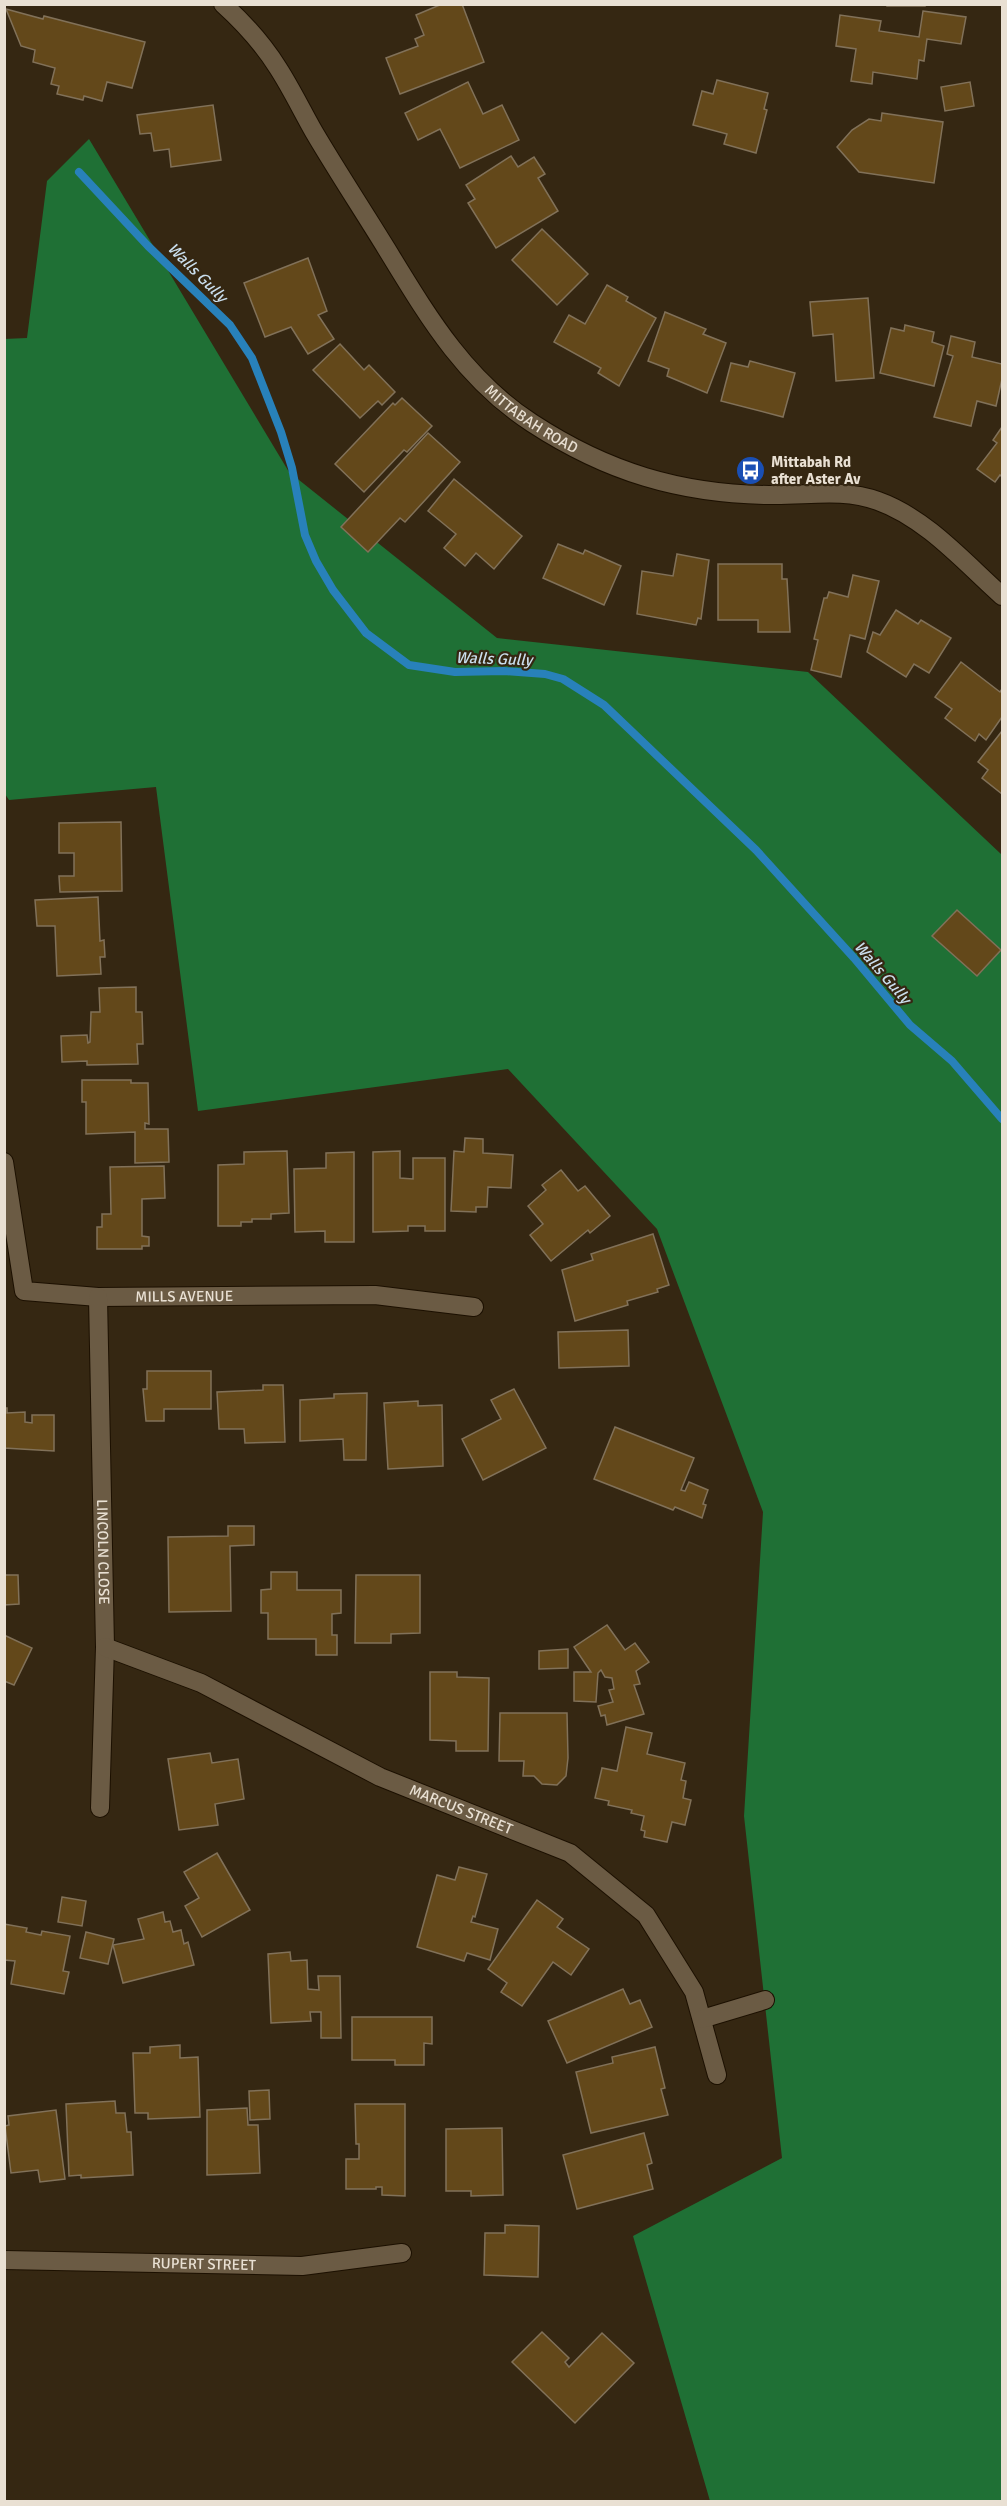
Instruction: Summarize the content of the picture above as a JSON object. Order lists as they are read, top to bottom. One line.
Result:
{"streets":{"street":["MITTABAH ROAD","MILLS AVENUE","LINCOLN CLOSE","MARCUS STREET","RUPERT STREET"]},"crossings":[["MILLS AVENUE","LINCOLN CLOSE"],["LINCOLN CLOSE","MARCUS STREET"]],"water":["Walls Gully"],"places":{"bus stop":["Mittabah Rd after Aster Av"]}}
